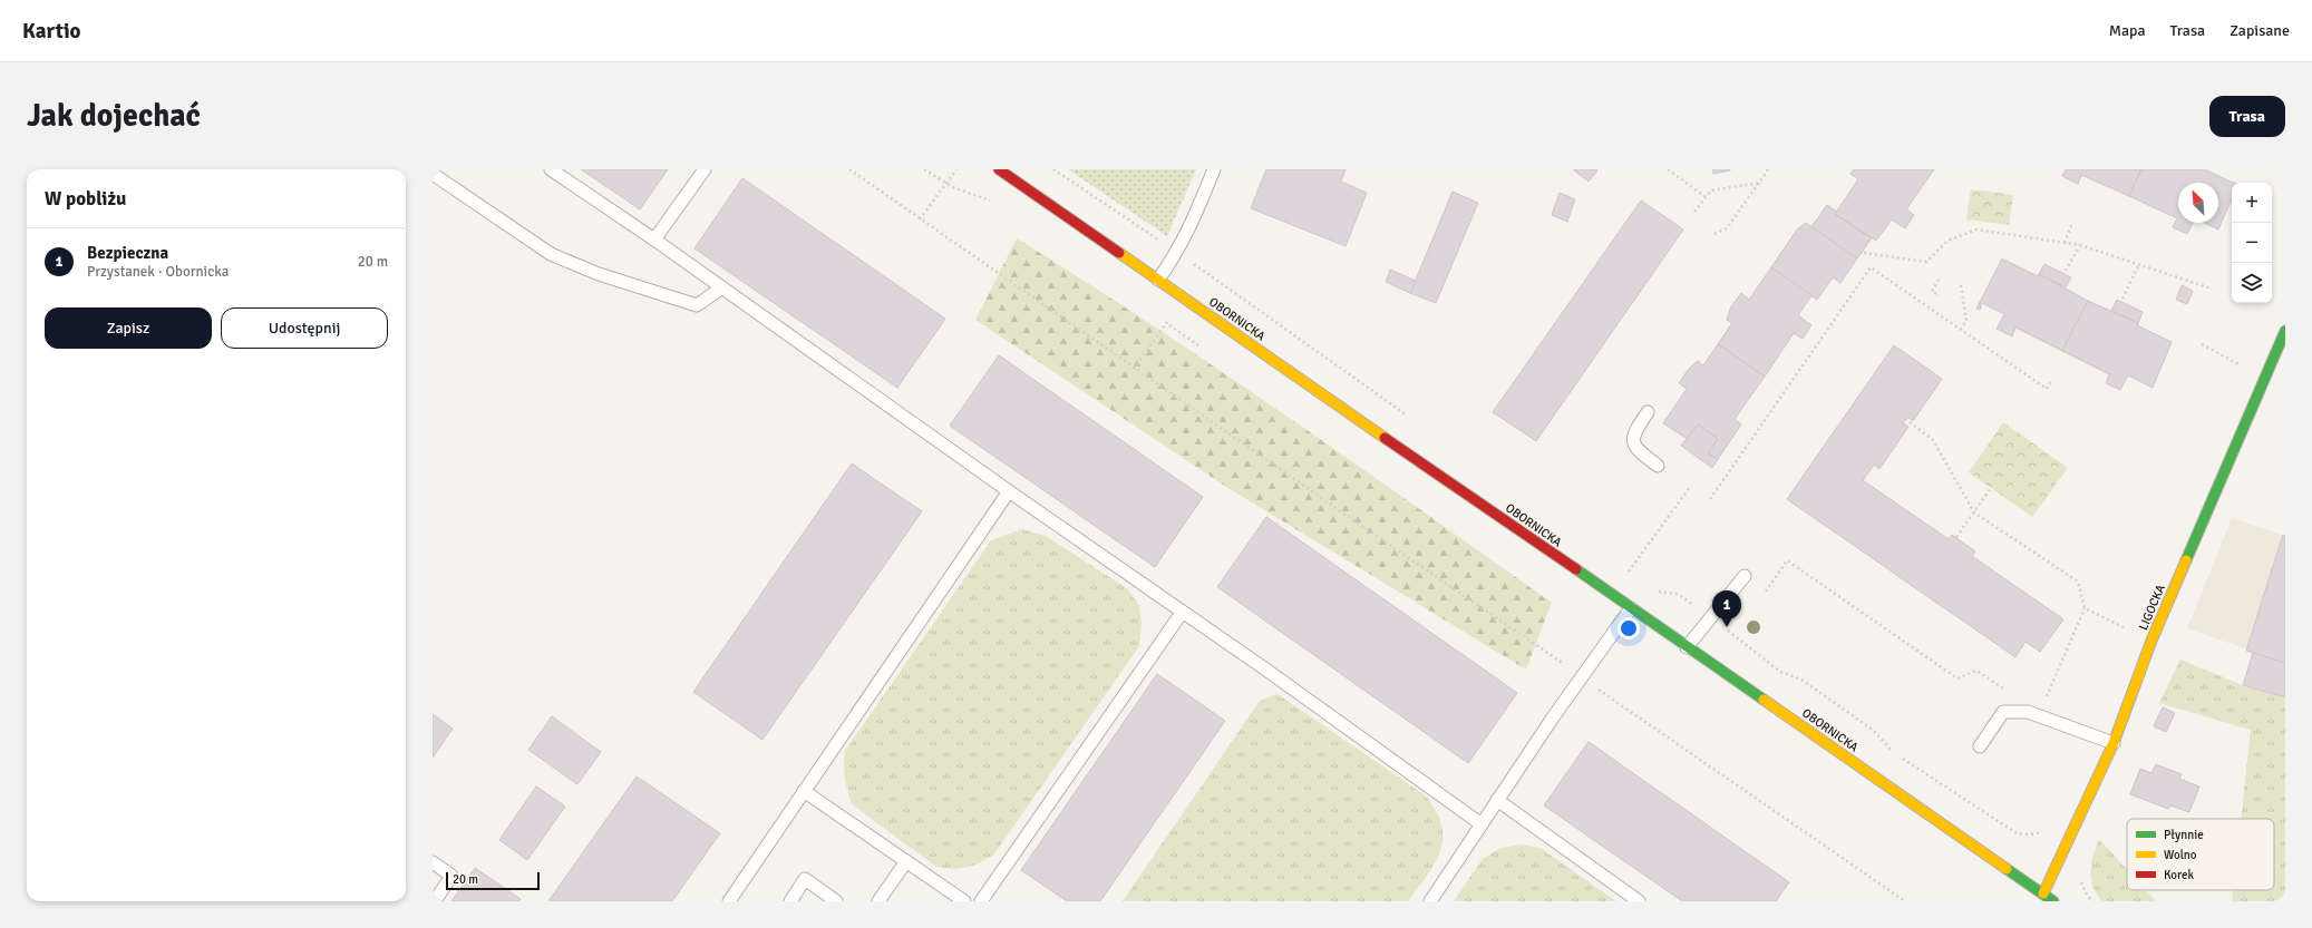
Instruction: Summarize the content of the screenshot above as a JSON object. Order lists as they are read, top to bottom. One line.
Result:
{"streets":{"main road":["OBORNICKA","LIGOCKA"]},"crossings":[["OBORNICKA","LIGOCKA"]],"legend":["Płynnie","Wolno","Korek"],"scale_bar":"20 m","north":"top left","page":{"header":"Kartio","nav":["Mapa","Trasa","Zapisane"],"buttons":["Trasa",["Zapisz","Udostępnij"]],"title":"Jak dojechać","heading":"W pobliżu","map_buttons":["+","−"],"list":[{"mark":"1","name":"Bezpieczna","note":"Przystanek · Obornicka","value":"20 m"}],"pins":"1","scale":"20 m"}}
